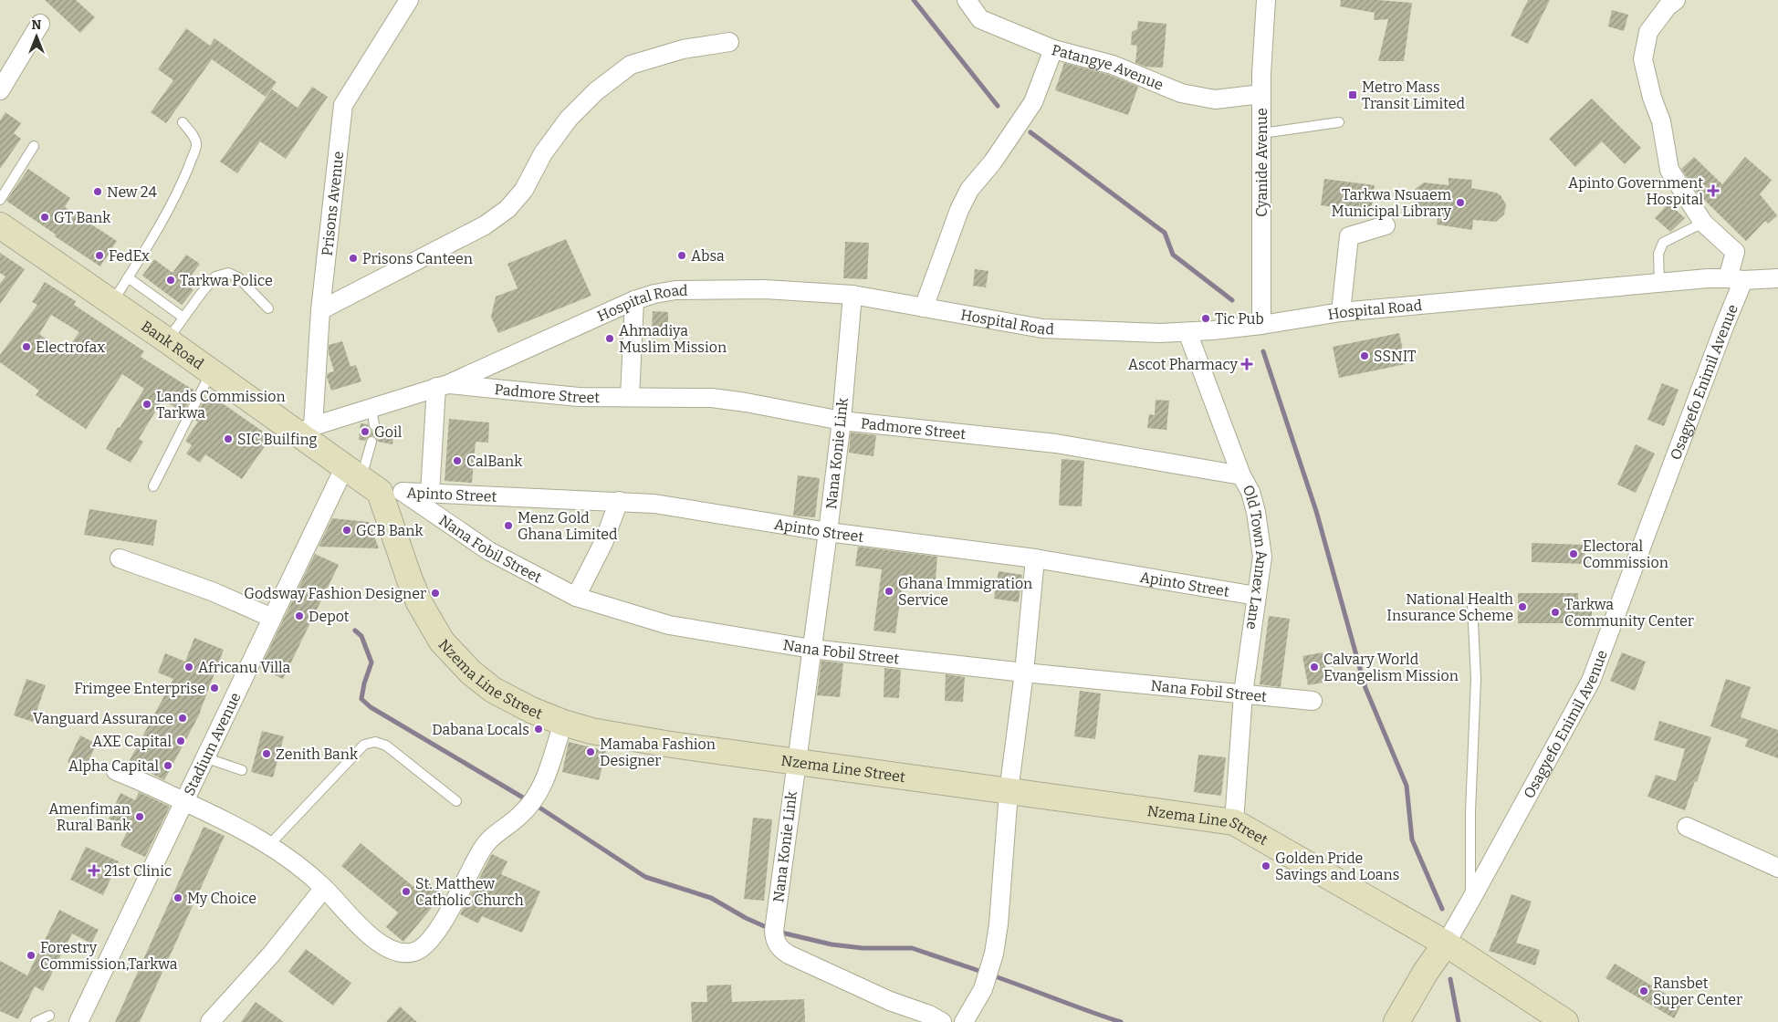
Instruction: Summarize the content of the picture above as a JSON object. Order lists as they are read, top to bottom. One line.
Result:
{"streets":{"street":["Patangye Avenue","Cyanide Avenue","Prisons Avenue","Hospital Road","Bank Road","Osagyefo Enimil Avenue","Padmore Street","Nana Konie Link","Apinto Street","Nana Fobil Street","Old Town Annex Lane","Nzema Line Street","Stadium Avenue"]},"crossings":[["Patangye Avenue","Cyanide Avenue"],["Cyanide Avenue","Hospital Road"],["Prisons Avenue","Hospital Road"],["Prisons Avenue","Bank Road"],["Hospital Road","Bank Road"],["Hospital Road","Osagyefo Enimil Avenue"],["Hospital Road","Padmore Street"],["Hospital Road","Nana Konie Link"],["Hospital Road","Old Town Annex Lane"],["Bank Road","Apinto Street"],["Bank Road","Nana Fobil Street"],["Bank Road","Nzema Line Street"],["Bank Road","Stadium Avenue"],["Osagyefo Enimil Avenue","Nzema Line Street"],["Padmore Street","Nana Konie Link"],["Padmore Street","Old Town Annex Lane"],["Nana Konie Link","Apinto Street"],["Nana Konie Link","Nana Fobil Street"],["Nana Konie Link","Nzema Line Street"],["Apinto Street","Nana Fobil Street"],["Apinto Street","Old Town Annex Lane"],["Apinto Street","Nzema Line Street"],["Apinto Street","Stadium Avenue"],["Nana Fobil Street","Old Town Annex Lane"],["Nana Fobil Street","Nzema Line Street"],["Nana Fobil Street","Stadium Avenue"],["Old Town Annex Lane","Nzema Line Street"],["Nzema Line Street","Stadium Avenue"]],"places":{"transit":["Metro Mass Transit Limited"],"health":["Apinto Government Hospital","Ascot Pharmacy","21st Clinic"],"other":["New 24","Tarkwa Nsuaem Municipal Library","GT Bank","FedEx","Absa","Prisons Canteen","Tarkwa Police","Tic Pub","Ahmadiya Muslim Mission","Electrofax","SSNIT","Lands Commission Tarkwa","Goil","SIC Builfing","CalBank","Menz Gold Ghana Limited","GCB Bank","Electoral Commission","Ghana Immigration Service","Godsway Fashion Designer","National Health Insurance Scheme","Tarkwa Community Center","Depot","Africanu Villa","Calvary World Evangelism Mission","Frimgee Enterprise","Vanguard Assurance","Dabana Locals","AXE Capital","Mamaba Fashion Designer","Zenith Bank","Alpha Capital","Amenfiman Rural Bank","Golden Pride Savings and Loans","St. Matthew Catholic Church","My Choice","Forestry Commission,Tarkwa","Ransbet Super Center"]},"north":"top"}
